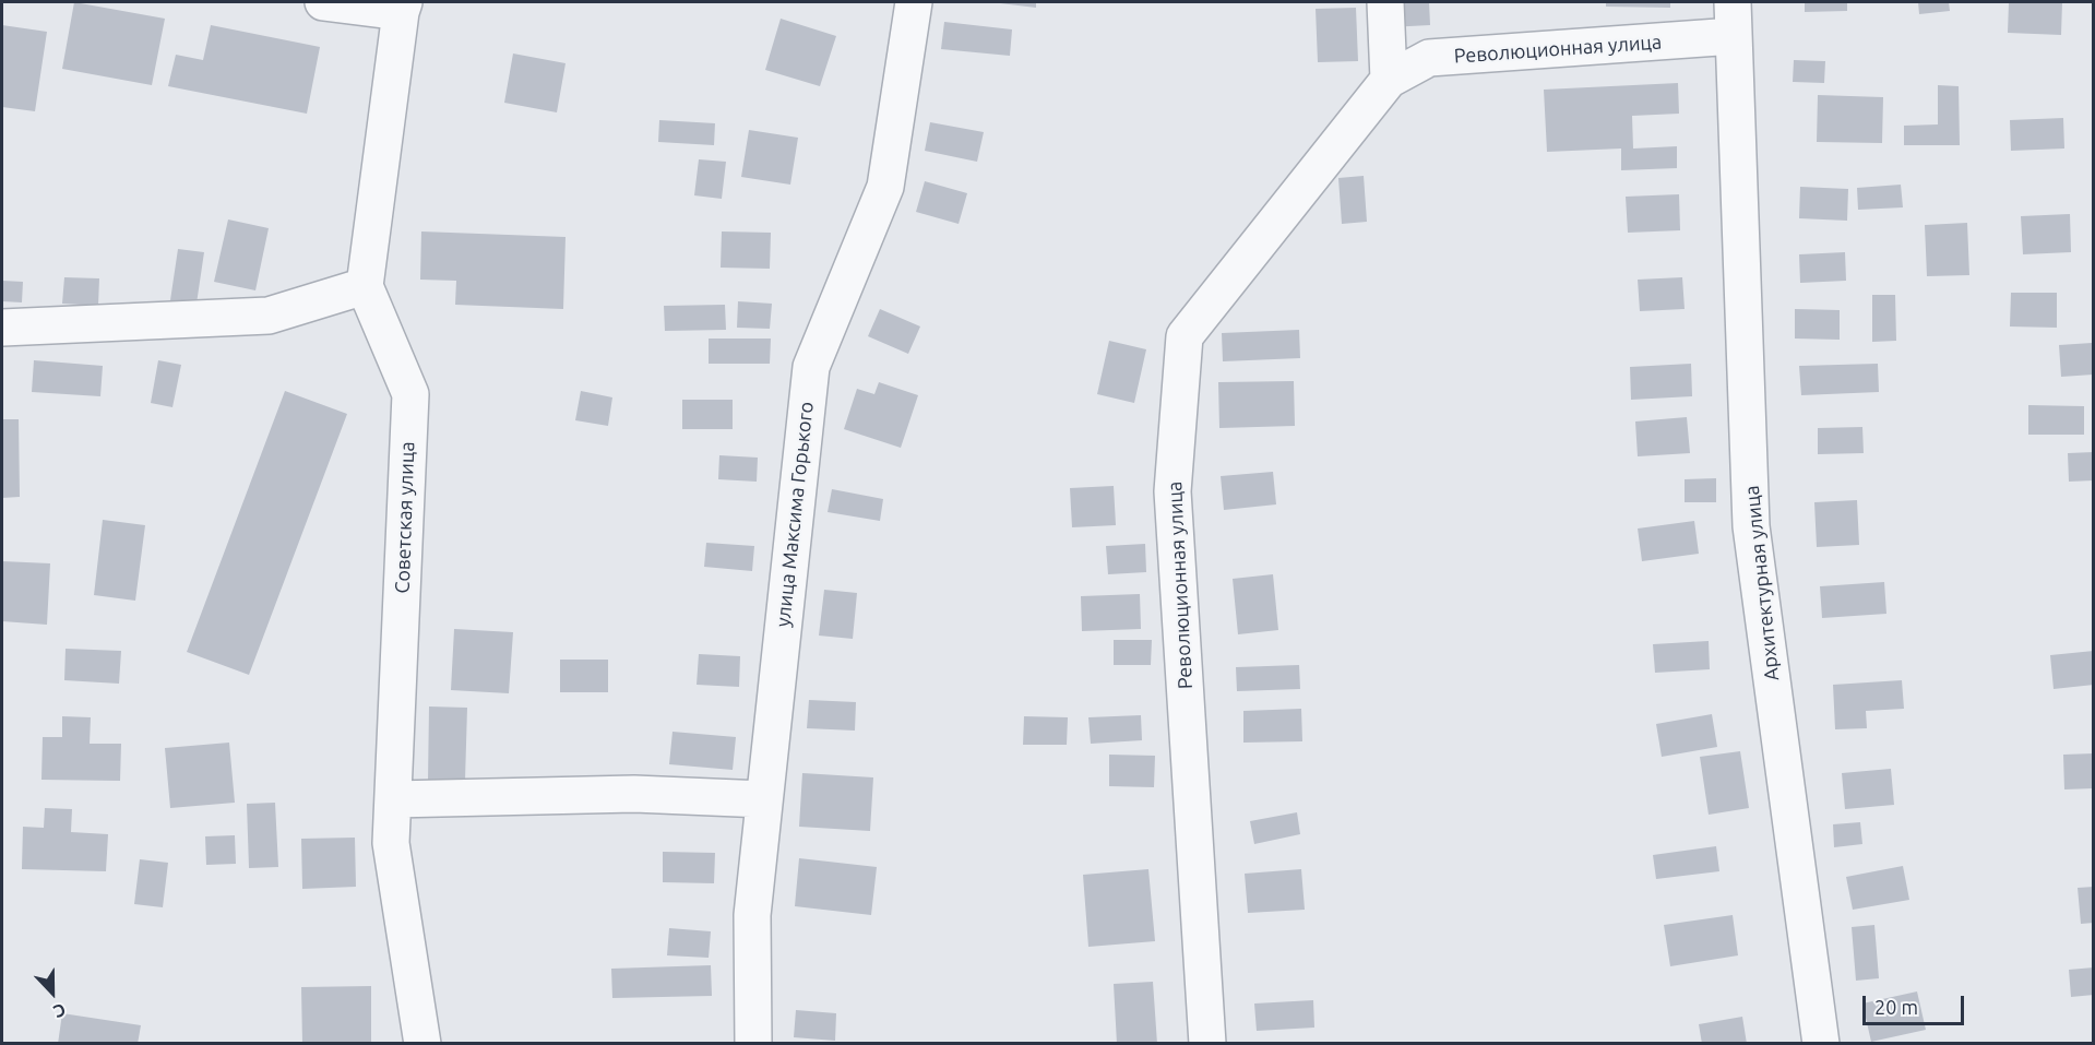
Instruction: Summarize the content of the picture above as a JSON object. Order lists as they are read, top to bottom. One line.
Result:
{"streets":{"street":["Революционная улица","улица Максима Горького","Советская улица","Архитектурная улица"]},"crossings":[["Революционная улица","Архитектурная улица"]],"scale_bar":"20 m","north":"bottom"}
